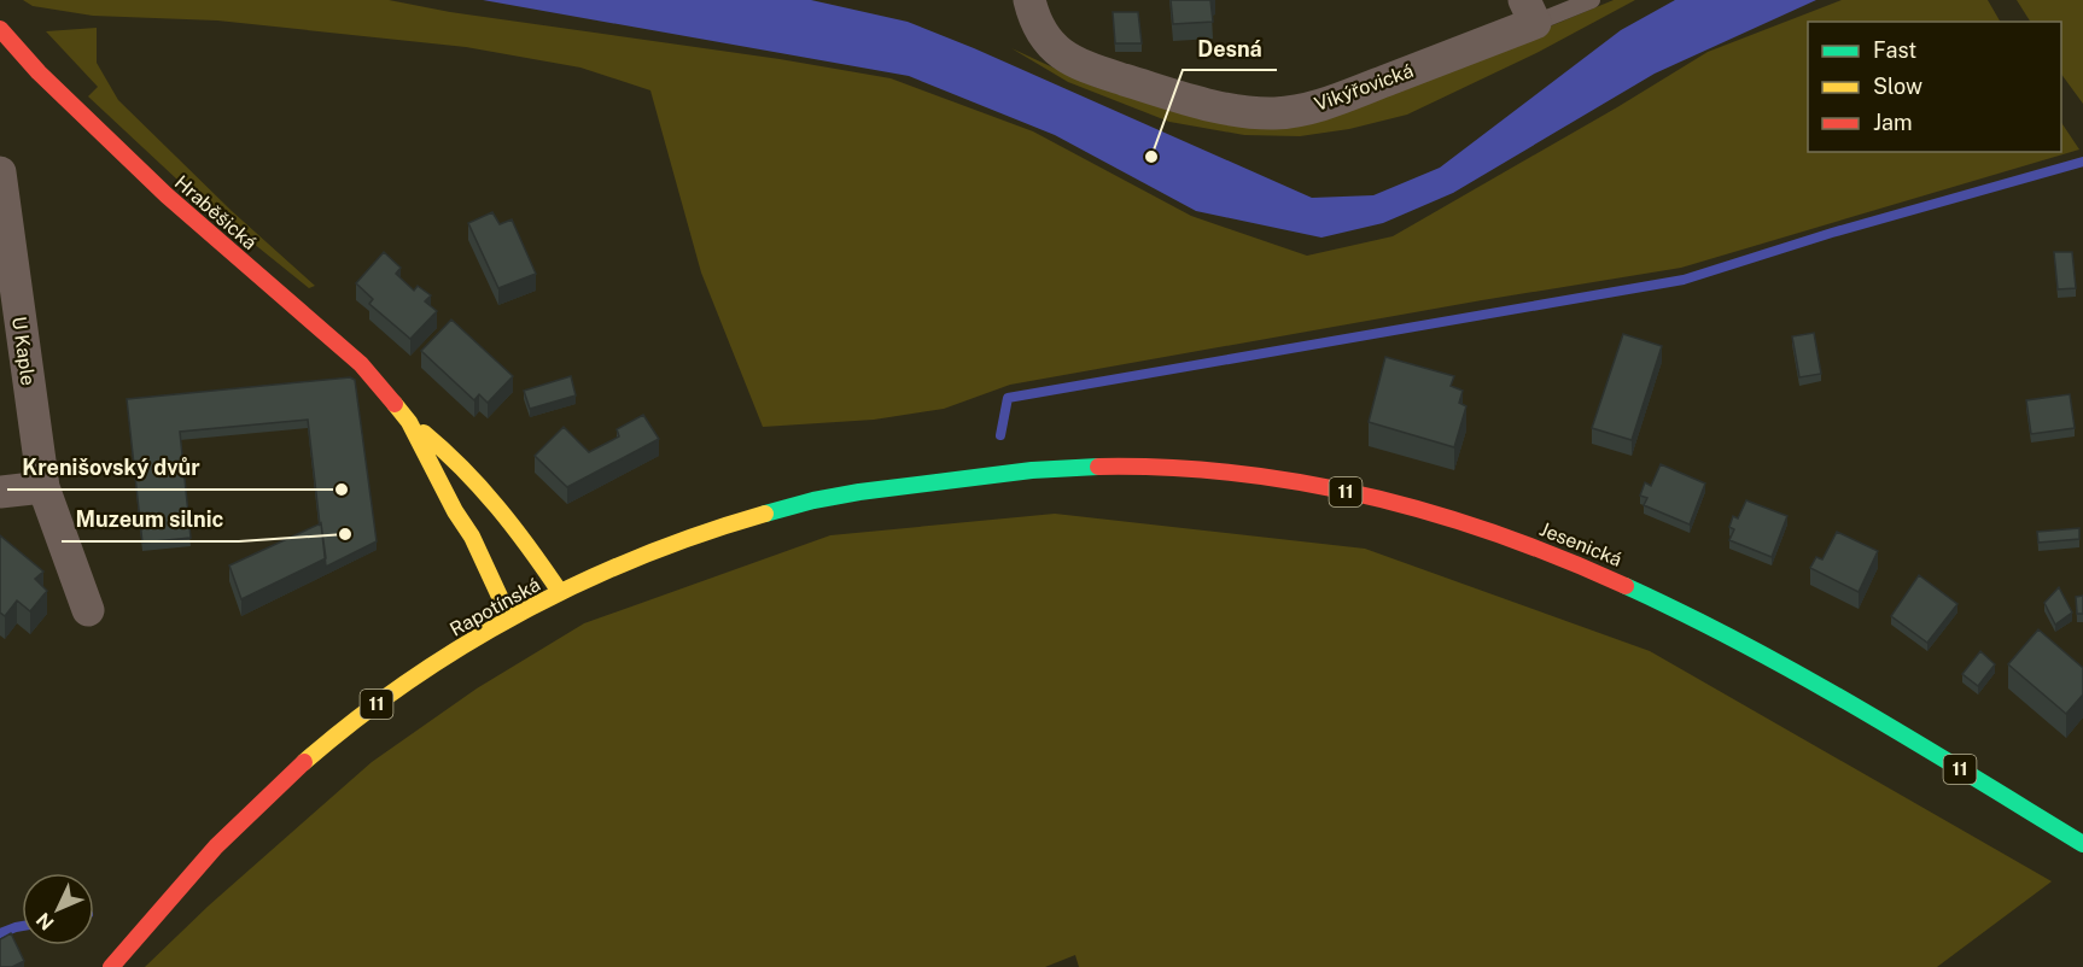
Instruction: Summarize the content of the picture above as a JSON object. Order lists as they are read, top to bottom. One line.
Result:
{"streets":{"main road":["Hraběšická","11","Jesenická","Rapotínská"],"street":["Vikýřovická","U Kaple"]},"crossings":[["Hraběšická","Rapotínská"],["Jesenická","Rapotínská"]],"places":["Desná","Krenišovský dvůr","Muzeum silnic"],"legend":["Fast","Slow","Jam"],"north":"bottom left"}
